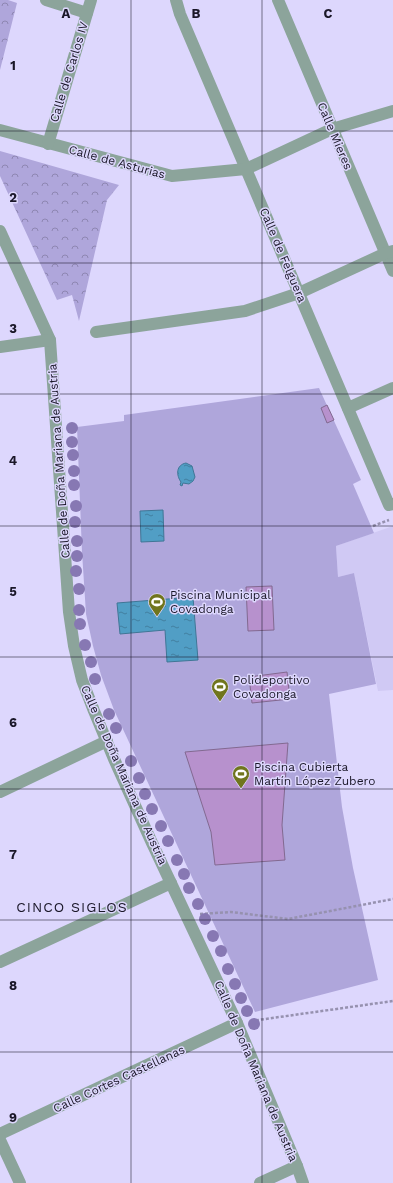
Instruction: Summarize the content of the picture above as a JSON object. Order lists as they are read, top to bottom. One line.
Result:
{"streets":{"street":["Calle de Carlos IV","Calle Mieres","Calle de Asturias","Calle de Felguera","Calle de Doña Mariana de Austria","Calle Cortes Castellanas"]},"crossings":[["Calle de Carlos IV","Calle de Asturias"],["Calle Mieres","Calle de Asturias"],["Calle de Asturias","Calle de Felguera"],["Calle de Doña Mariana de Austria","Calle Cortes Castellanas"]],"districts":["CINCO SIGLOS"],"places":{"sports":["Piscina Municipal Covadonga","Polideportivo Covadonga","Piscina Cubierta Martín López Zubero"]},"grid":{"columns":["A","B","C"],"rows":["1","2","3","4","5","6","7","8","9"]}}
